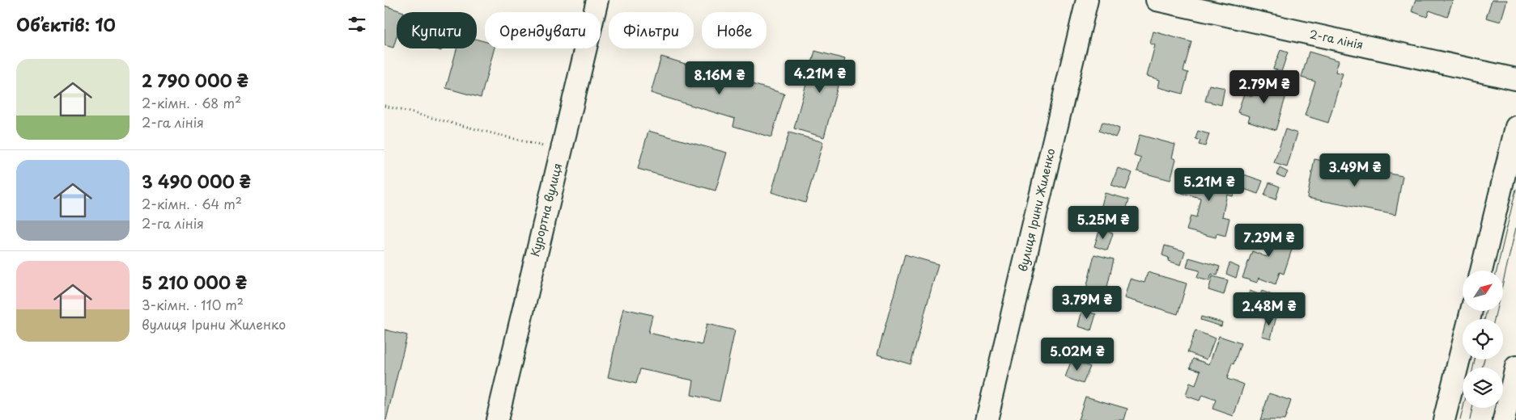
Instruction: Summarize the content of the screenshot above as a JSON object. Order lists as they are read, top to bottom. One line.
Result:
{"streets":{"street":["2-га лінія","Курортна вулиця","вулиця Ірини Жиленко"]},"north":"top right","page":{"heading":"Об’єктів: 10","chip":["Купити","Орендувати","Фільтри","Нове"],"list":[{"name":"2 790 000 ₴","note":"2-кімн. · 68 m² · 2-га лінія"},{"name":"3 490 000 ₴","note":"2-кімн. · 64 m² · 2-га лінія"},{"name":"5 210 000 ₴","note":"3-кімн. · 110 m² · вулиця Ірини Жиленко"}],"price":["4.21M ₴","8.16M ₴","2.79M ₴","3.49M ₴","5.21M ₴","5.25M ₴","7.29M ₴","3.79M ₴","2.48M ₴","5.02M ₴"]}}
